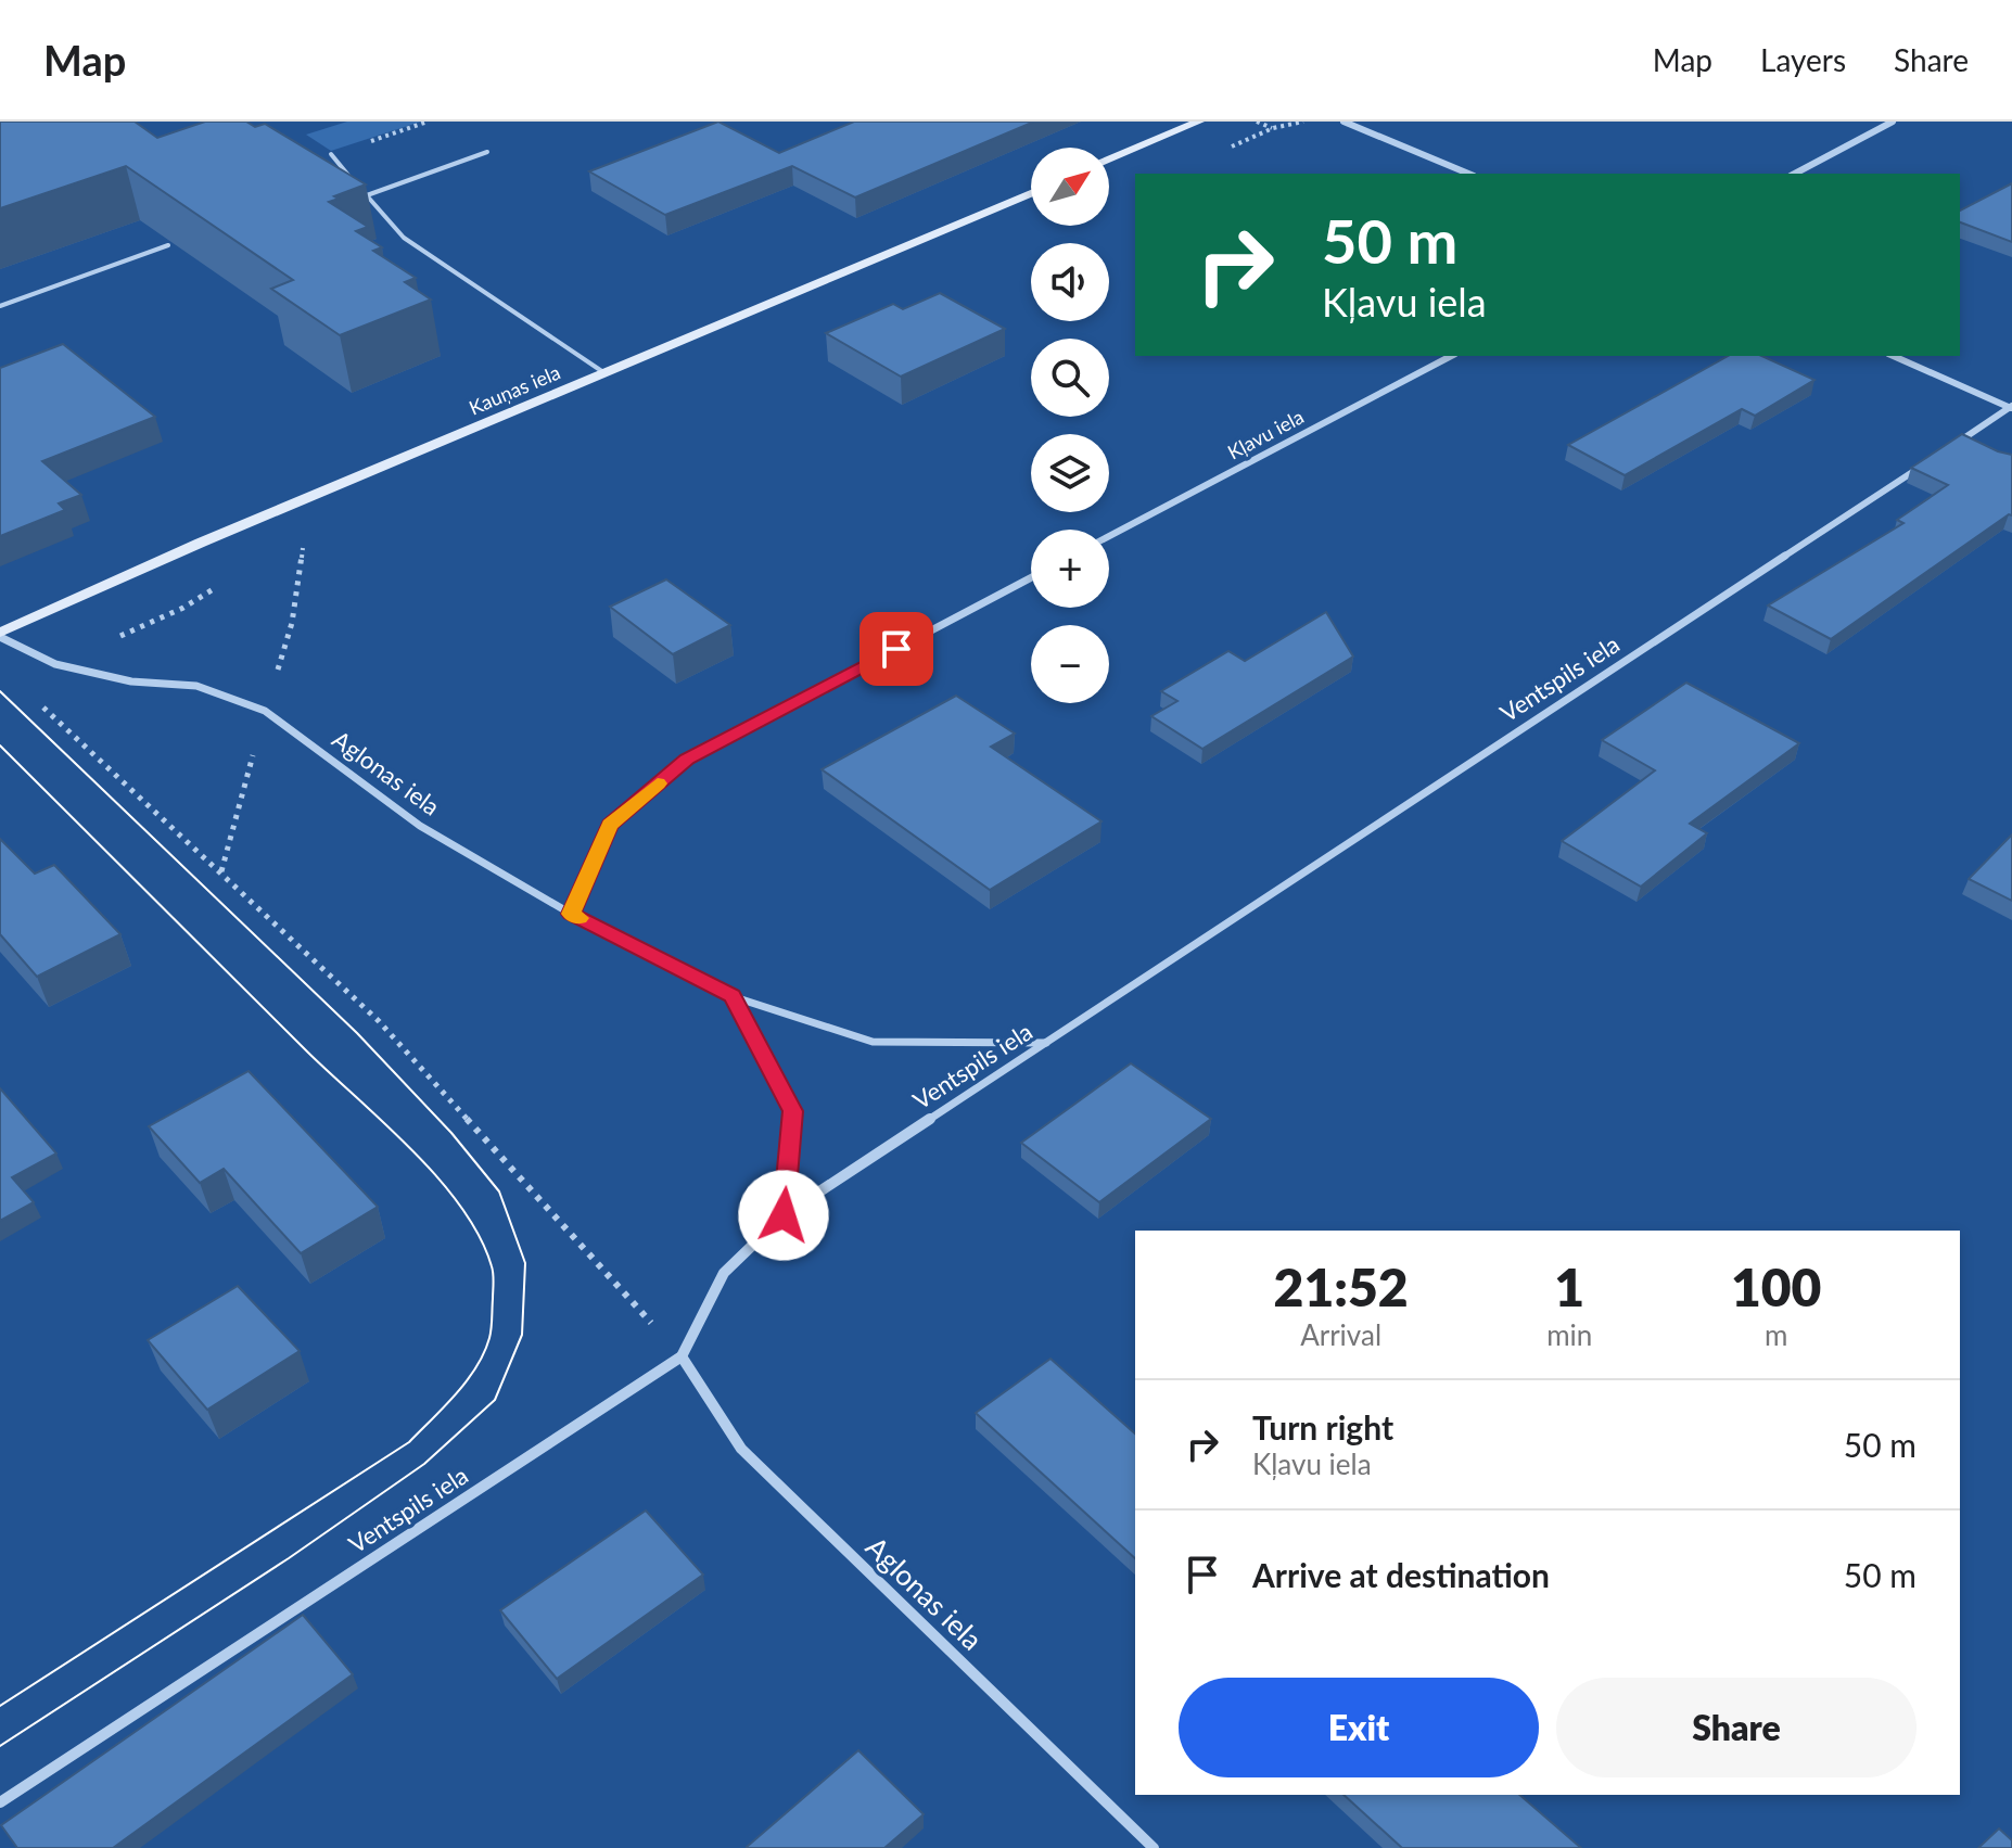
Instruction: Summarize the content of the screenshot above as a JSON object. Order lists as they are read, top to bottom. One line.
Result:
{"streets":{"street":["Kauņas iela","Kļavu iela","Ventspils iela","Aglonas iela"]},"crossings":[["Kauņas iela","Aglonas iela"],["Ventspils iela","Aglonas iela"]],"north":"top right","page":{"header":"Map","nav":["Map","Layers","Share"],"map_buttons":["+","−"],"turn":["50 m","Kļavu iela"],"eta":["21:52","Arrival","1","min","100","m"],"list":[{"name":"Turn right","note":"Kļavu iela","value":"50 m"},{"name":"Arrive at destination","value":"50 m"}],"buttons":["Exit","Share"]}}
